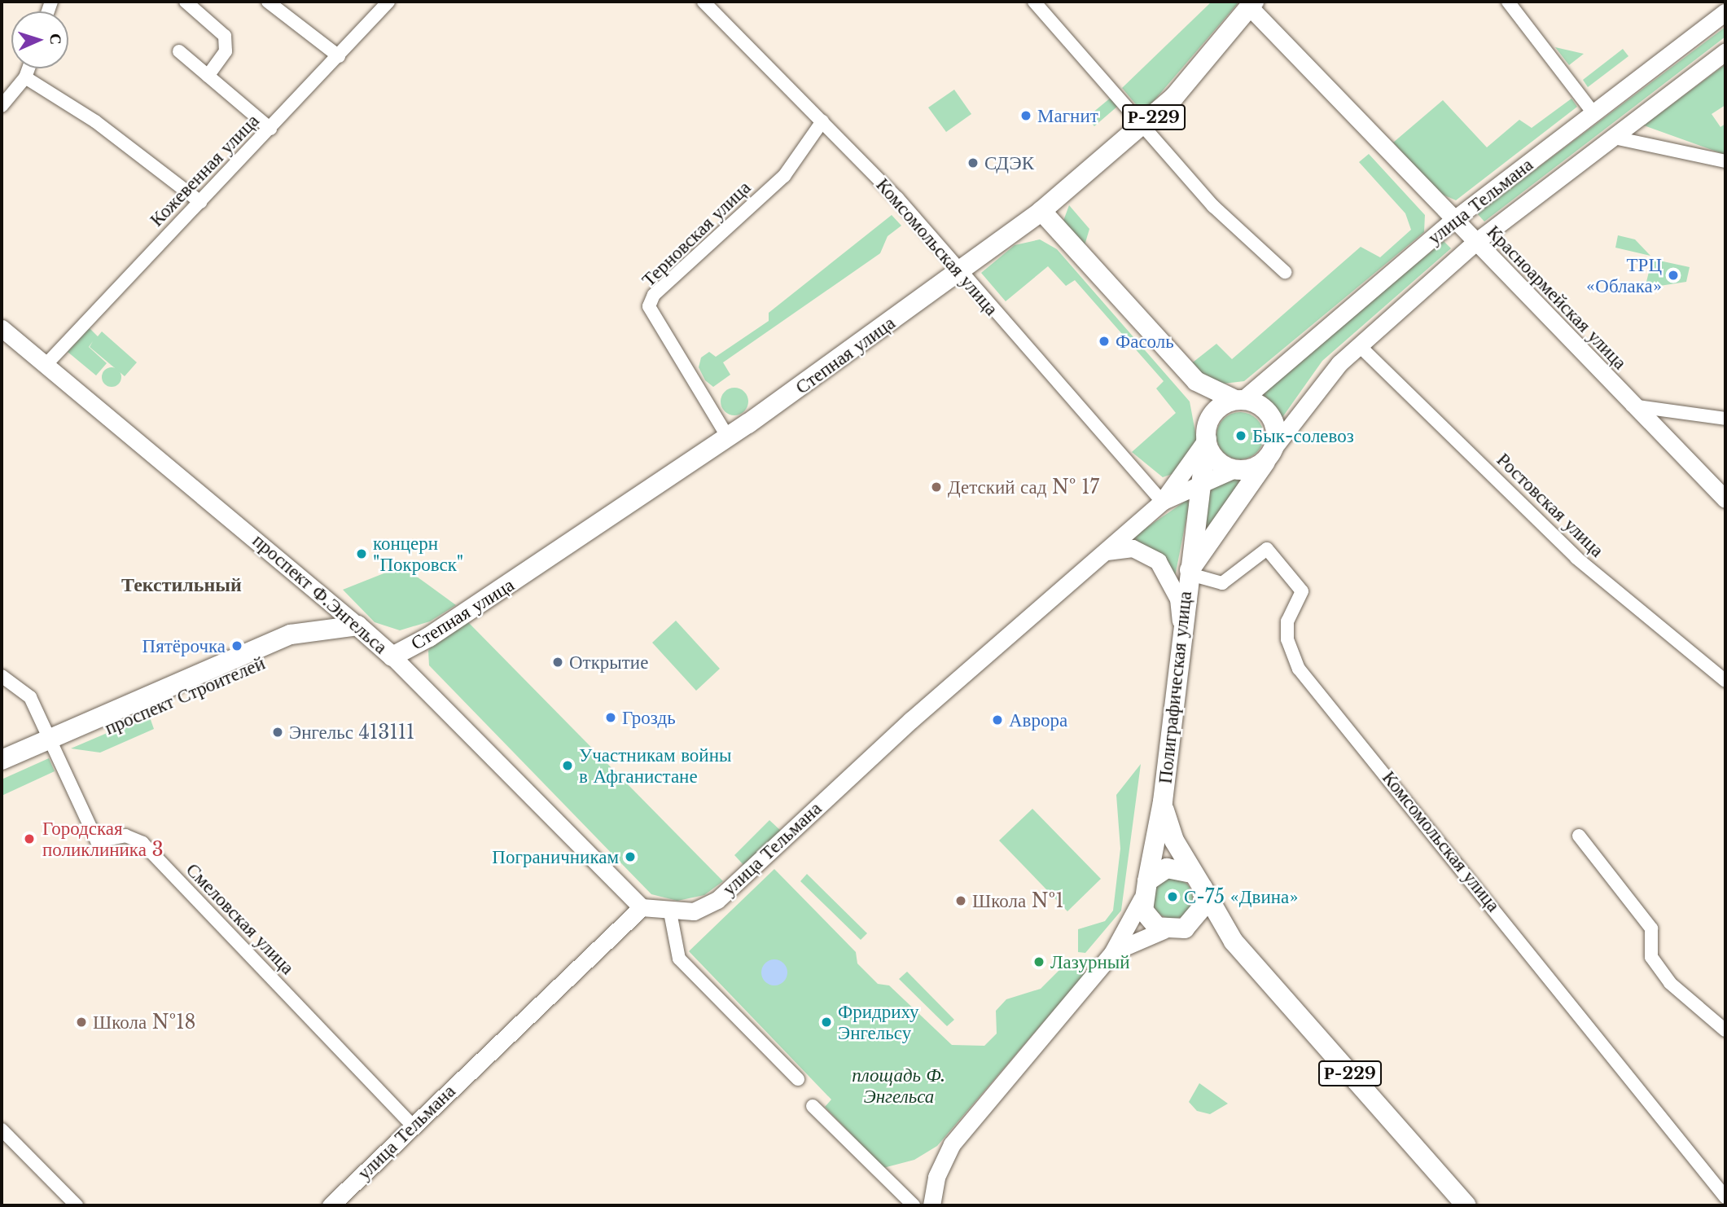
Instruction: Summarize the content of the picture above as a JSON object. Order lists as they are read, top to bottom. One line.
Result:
{"streets":{"main road":["Р-229","улица Тельмана","Степная улица","проспект Ф.Энгельса","Полиграфическая улица","проспект Строителей"],"street":["Кожевенная улица","Терновская улица","Комсомольская улица","Красноармейская улица","Ростовская улица","Смеловская улица"]},"crossings":[["Кожевенная улица","проспект Ф.Энгельса"],["улица Тельмана","Комсомольская улица"],["улица Тельмана","Красноармейская улица"],["улица Тельмана","Ростовская улица"],["улица Тельмана","проспект Ф.Энгельса"],["улица Тельмана","Полиграфическая улица"],["улица Тельмана","Смеловская улица"],["Терновская улица","Комсомольская улица"],["Терновская улица","Степная улица"],["Комсомольская улица","Степная улица"],["Комсомольская улица","Полиграфическая улица"],["Красноармейская улица","Степная улица"],["Степная улица","проспект Ф.Энгельса"],["проспект Ф.Энгельса","проспект Строителей"],["проспект Строителей","Смеловская улица"]],"districts":["Текстильный"],"parks":["площадь Ф. Энгельса"],"places":["Магнит","СДЭК","ТРЦ «Облака»","Фасоль","Бык-солевоз","Детский сад № 17","концерн \"Покровск\"","Пятёрочка","Открытие","Гроздь","Аврора","Энгельс 413111","Участникам войны в Афганистане","Городская поликлиника 3","Пограничникам","С-75 «Двина»","Школа №1","Лазурный","Школа №18","Фридриху Энгельсу"],"north":"right"}
